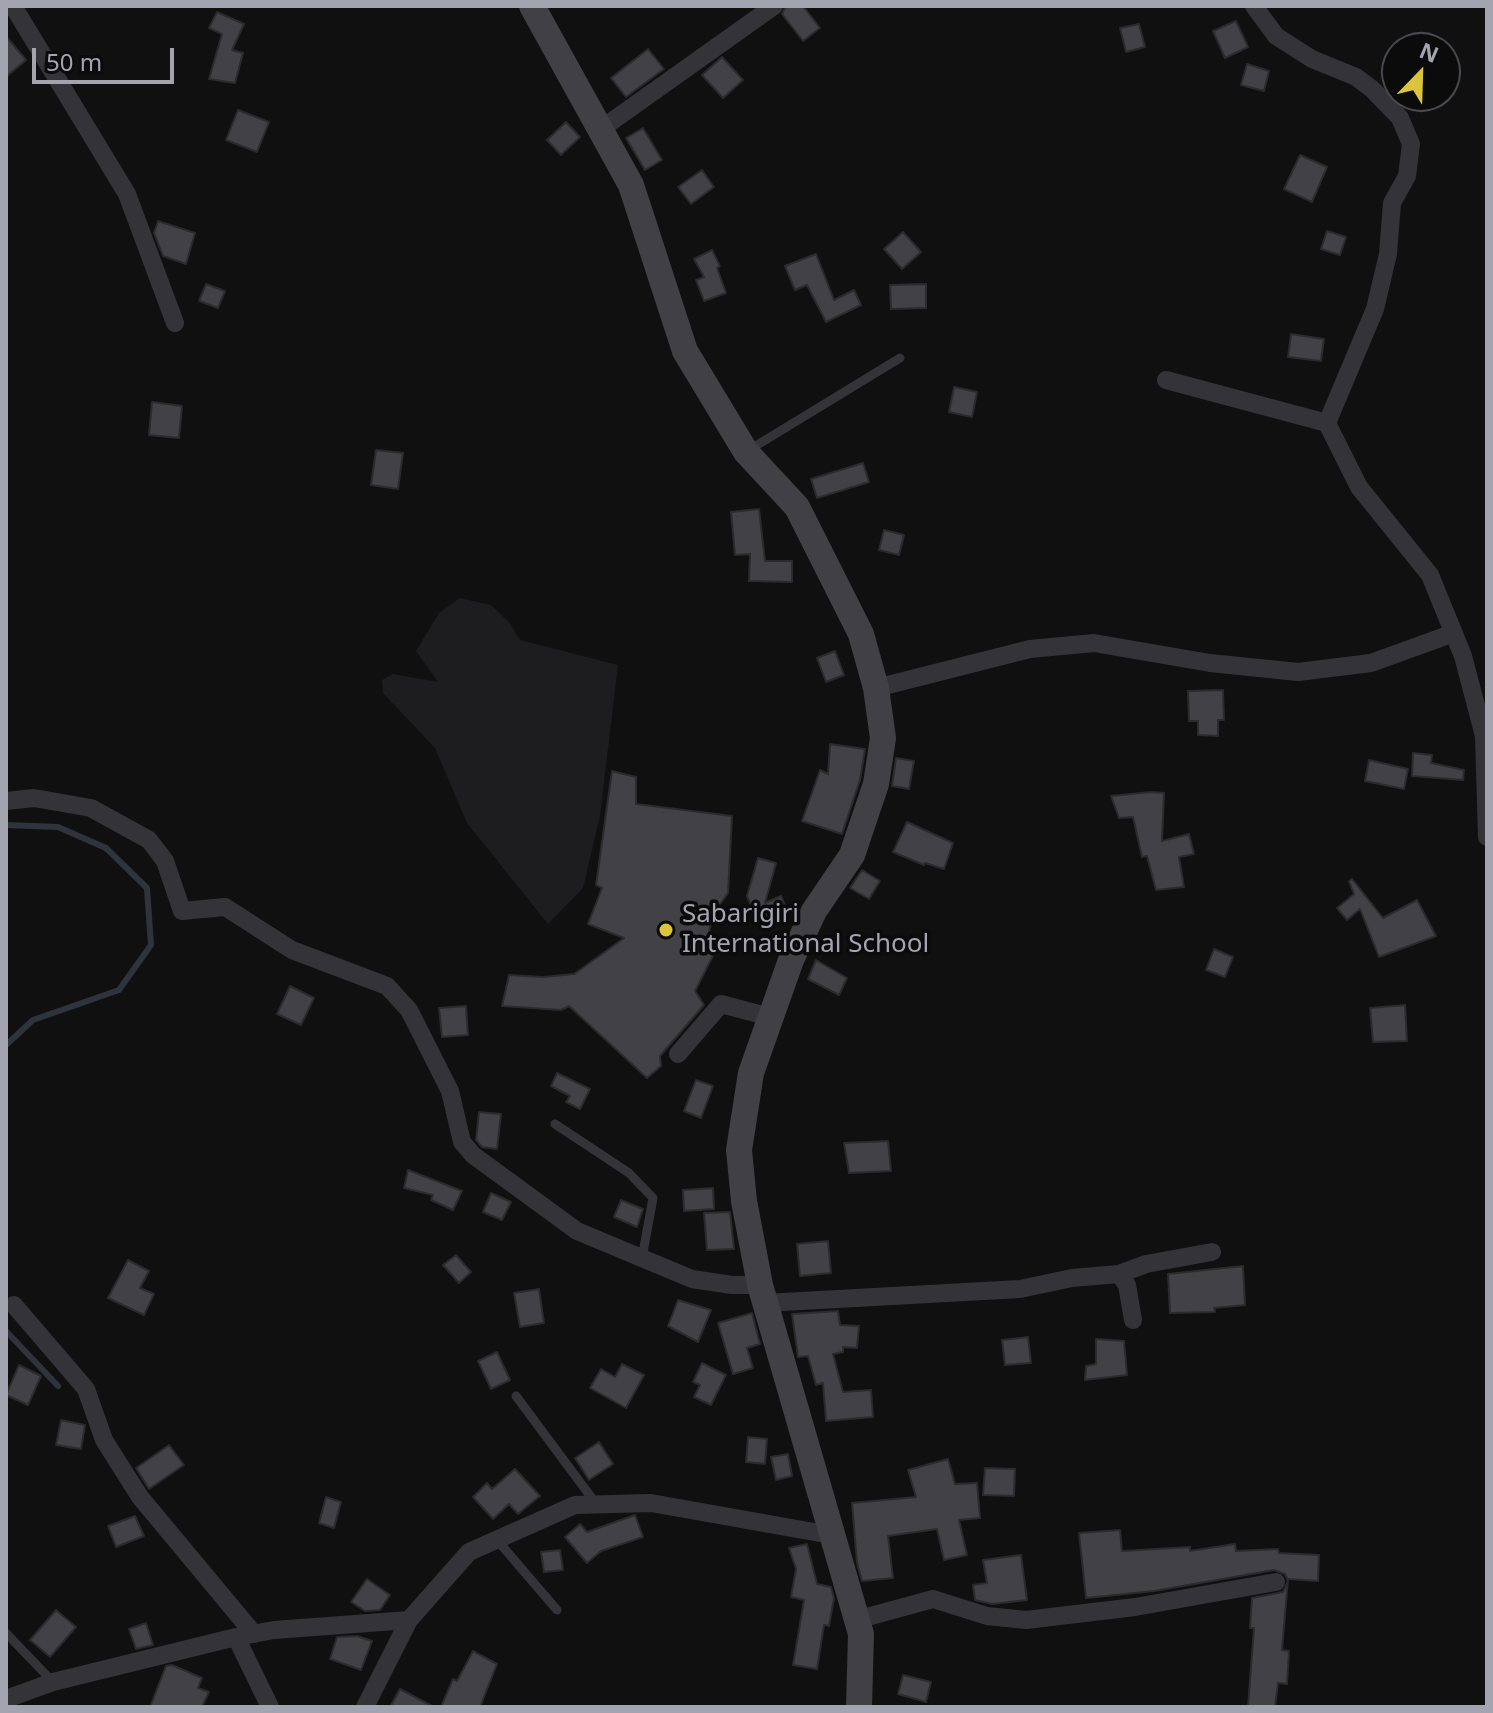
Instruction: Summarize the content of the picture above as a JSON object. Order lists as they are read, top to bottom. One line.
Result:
{"places":["Sabarigiri International School"],"scale_bar":"50 m","north":"top right"}
